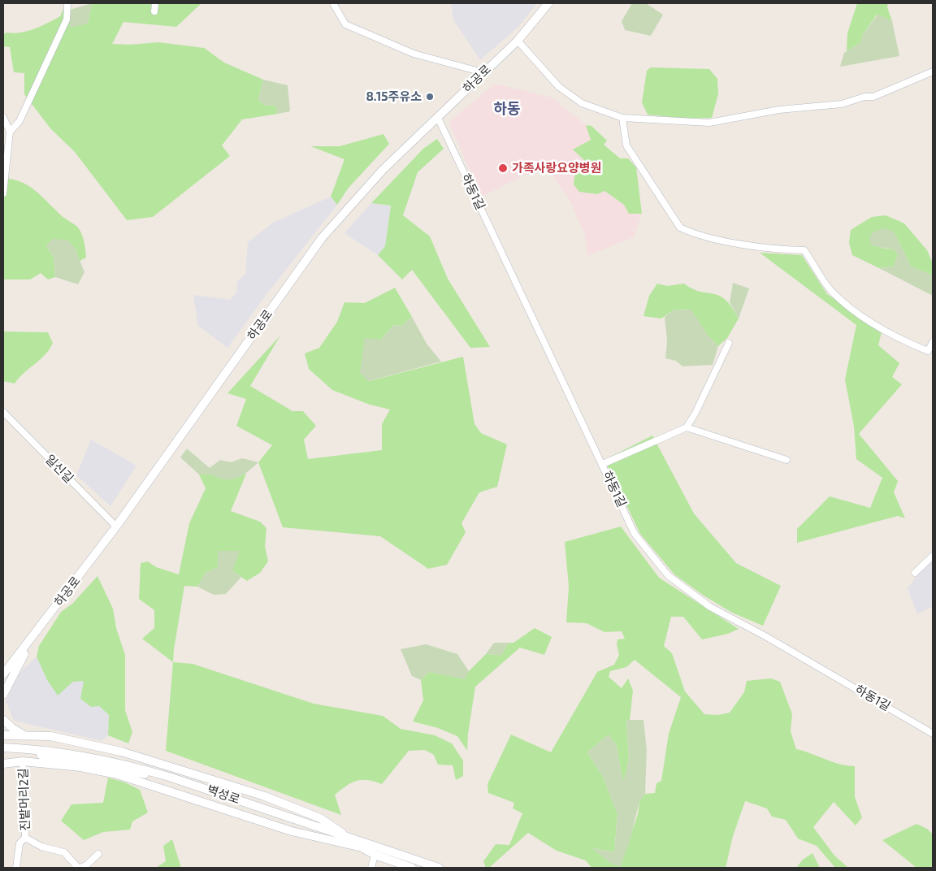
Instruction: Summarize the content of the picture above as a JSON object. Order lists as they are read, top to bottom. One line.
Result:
{"streets":{"main road":["하공로","벽성로"],"street":["하동1길","일신길","진밭머리2길"]},"crossings":[["하공로","하동1길"],["하공로","일신길"]],"districts":["하동"],"places":["8.15주유소","가족사랑요양병원"]}
